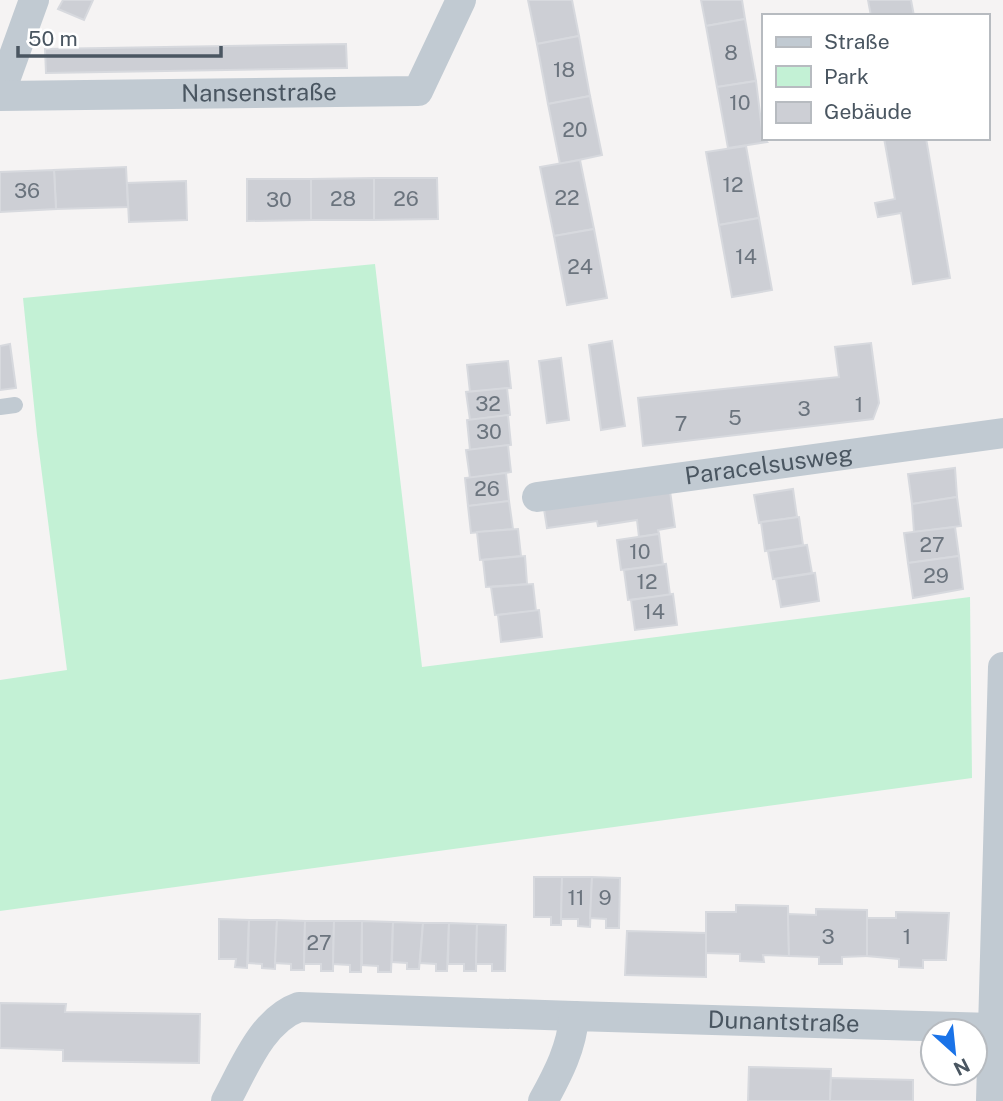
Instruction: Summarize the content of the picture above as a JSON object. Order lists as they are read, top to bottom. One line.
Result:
{"streets":{"street":["Nansenstraße","Paracelsusweg","Dunantstraße"]},"house_numbers":["8","18","10","20","12","36","22","28","26","30","14","24","32","1","3","5","7","30","26","27","10","29","12","14","11","9","3","1","27"],"legend":["Straße","Park","Gebäude"],"scale_bar":"50 m","north":"bottom right"}
